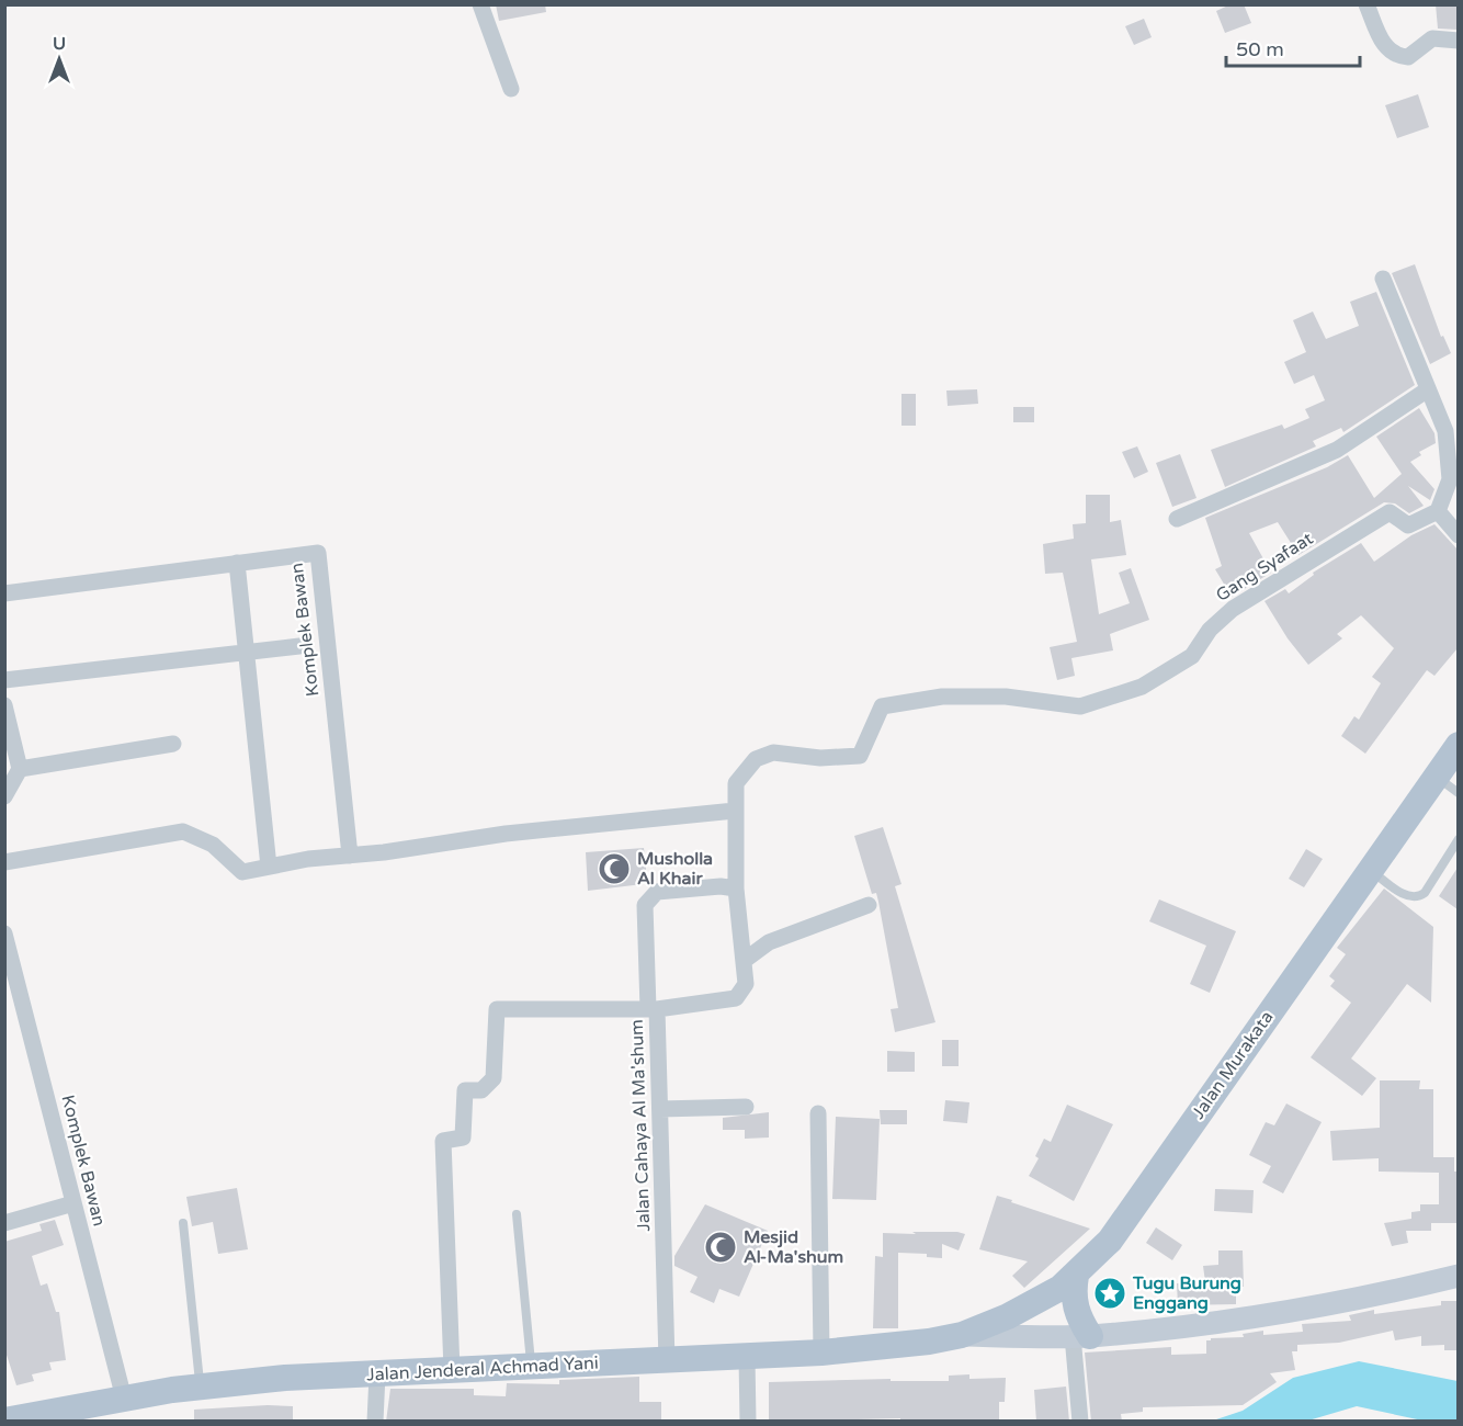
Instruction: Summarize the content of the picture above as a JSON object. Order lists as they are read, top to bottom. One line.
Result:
{"streets":{"main road":["Jalan Murakata","Jalan Jenderal Achmad Yani"],"street":["Gang Syafaat","Komplek Bawan","Jalan Cahaya Al Ma'shum"]},"crossings":[["Komplek Bawan","Jalan Jenderal Achmad Yani"],["Jalan Murakata","Jalan Jenderal Achmad Yani"],["Jalan Cahaya Al Ma'shum","Jalan Jenderal Achmad Yani"]],"places":{"mosque":["Musholla Al Khair","Mesjid Al-Ma'shum"],"place":["Tugu Burung Enggang"]},"scale_bar":"50 m","north":"top"}
